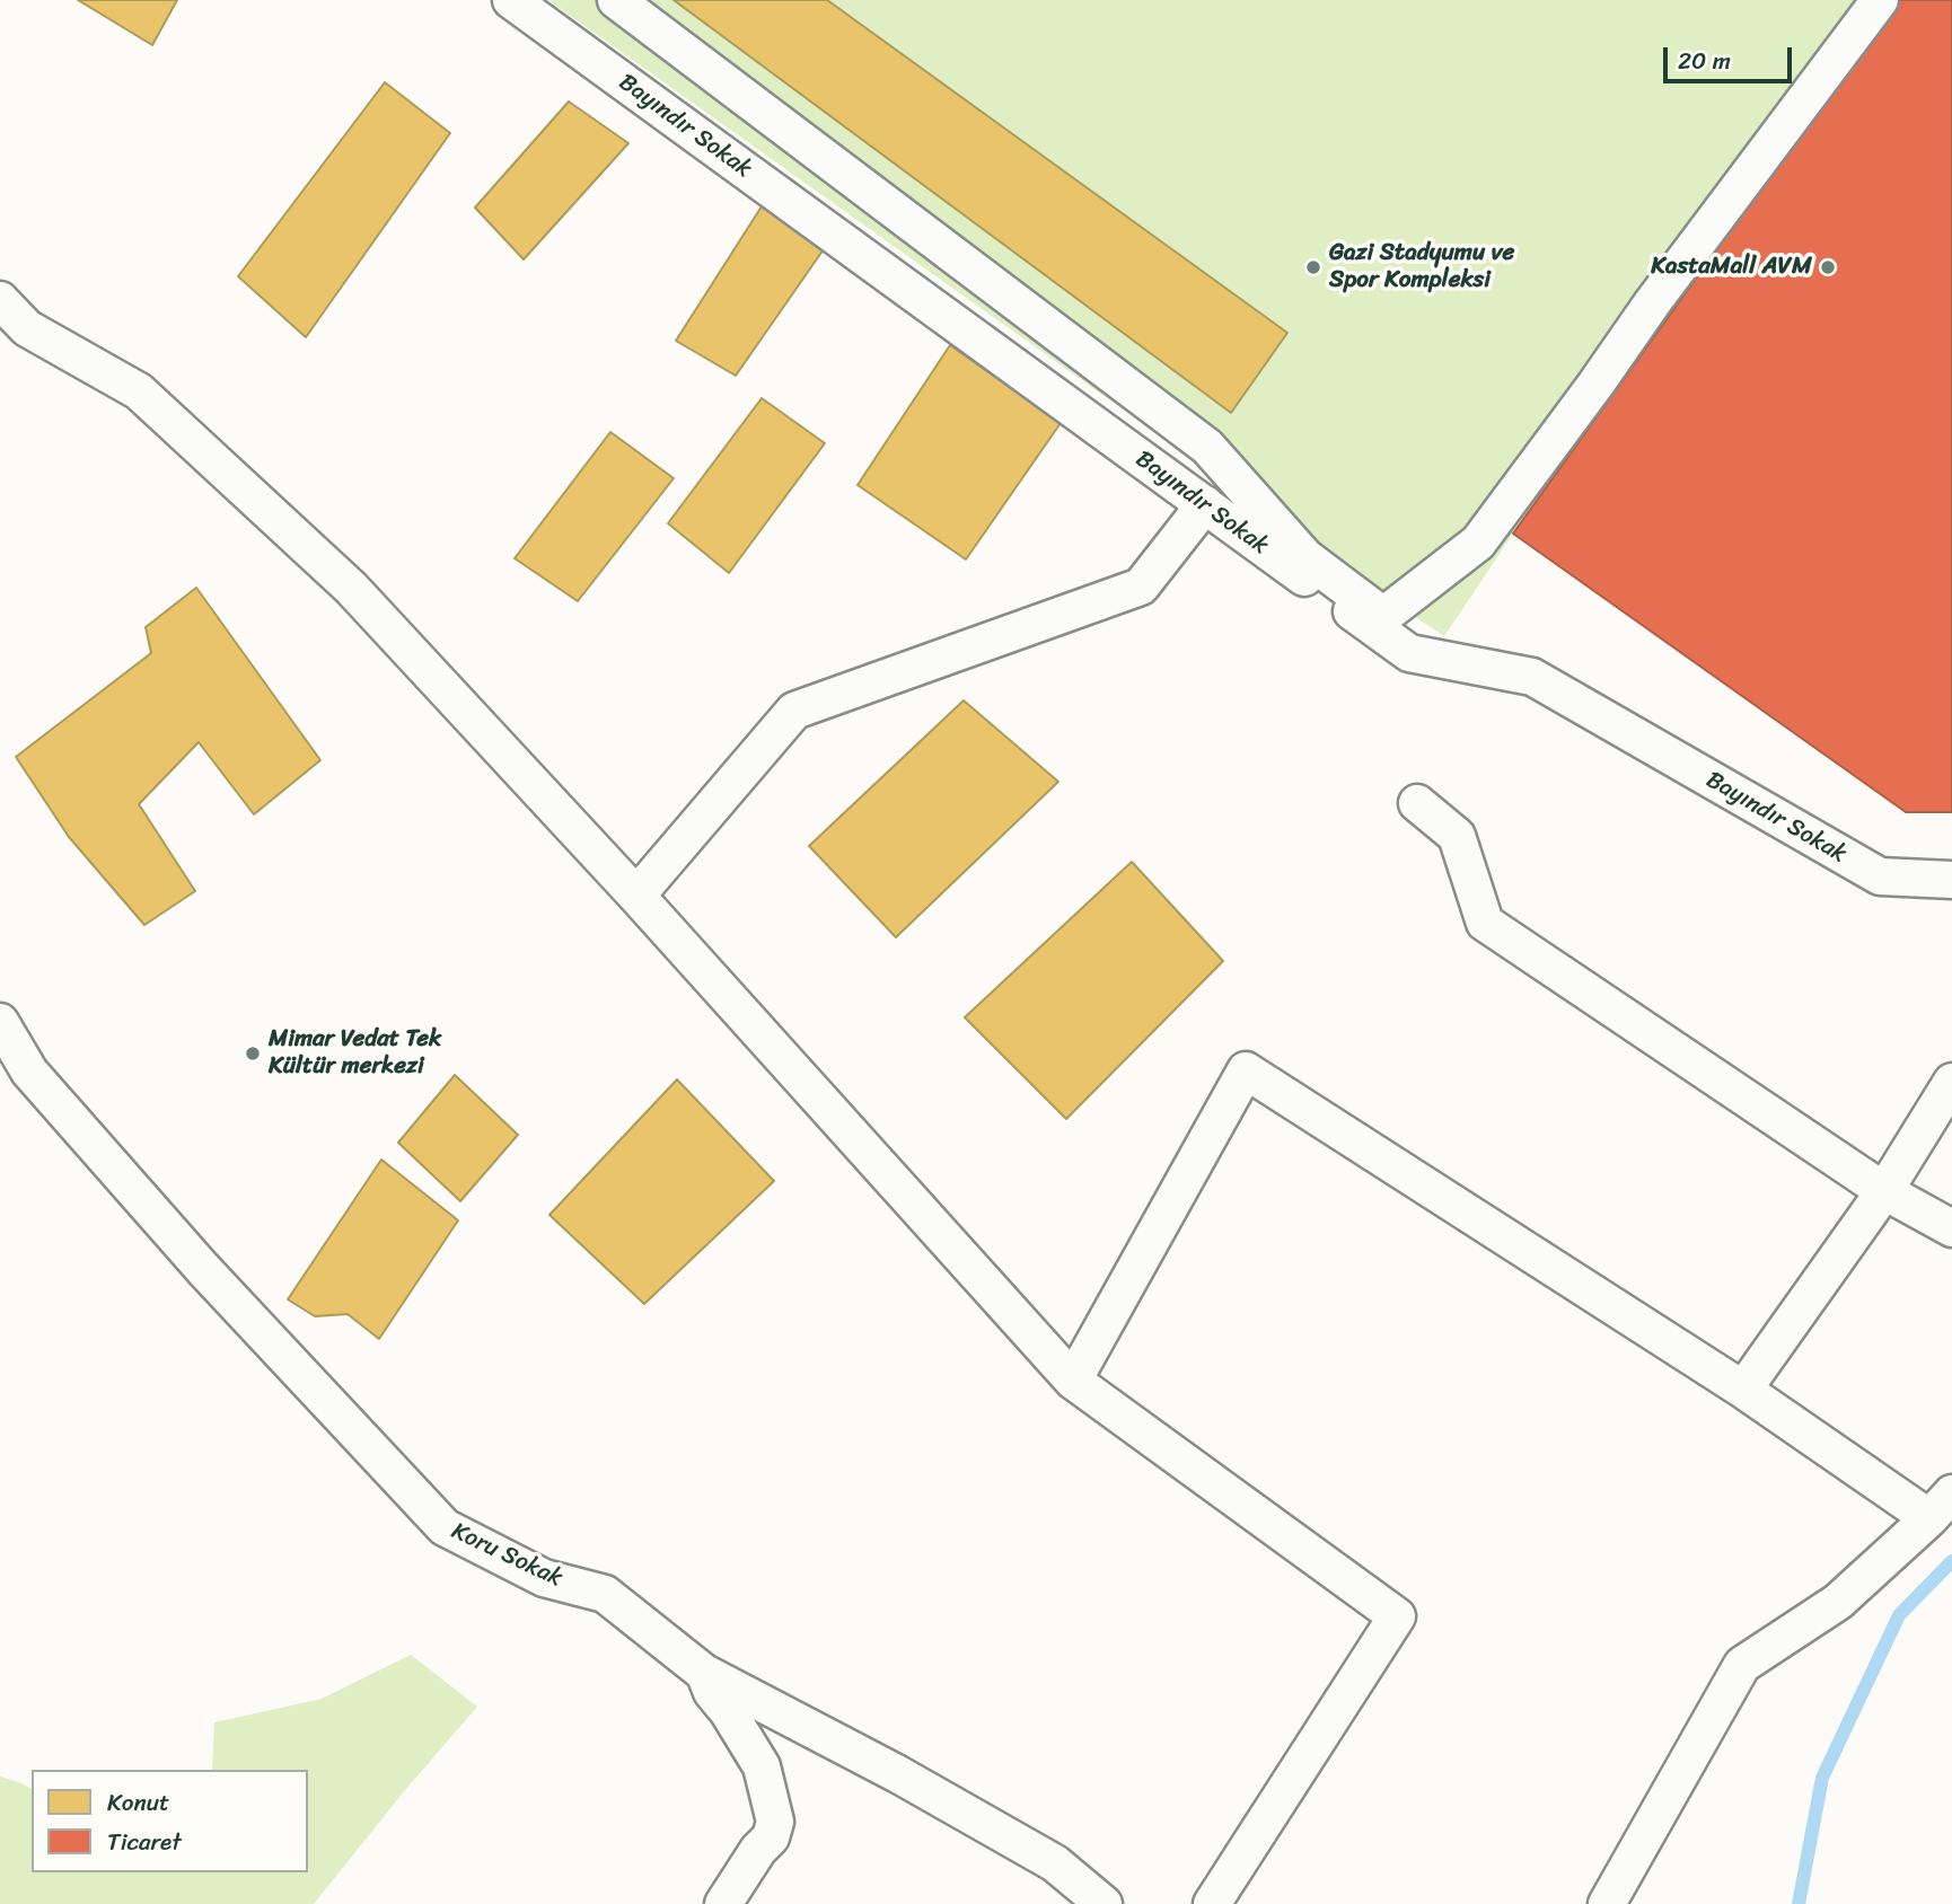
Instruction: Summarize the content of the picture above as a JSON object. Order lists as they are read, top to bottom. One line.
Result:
{"streets":{"street":["Bayındır Sokak","Koru Sokak"]},"places":["Gazi Stadyumu ve Spor Kompleksi","KastaMall AVM","Mimar Vedat Tek Kültür merkezi"],"legend":["Konut","Ticaret"],"scale_bar":"20 m"}
